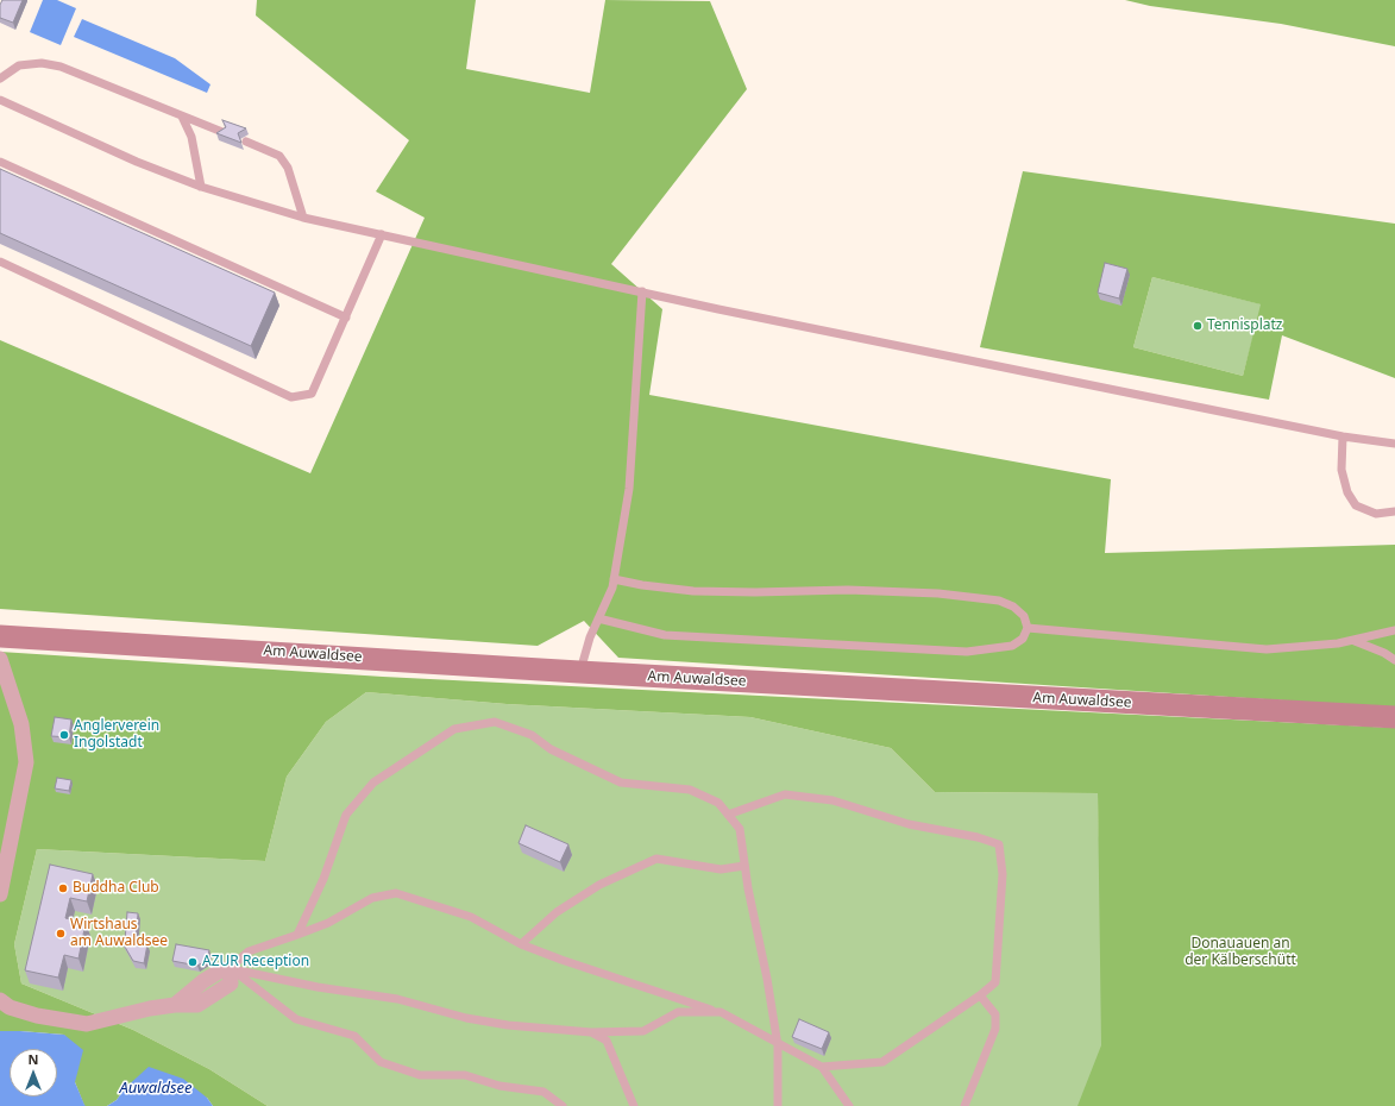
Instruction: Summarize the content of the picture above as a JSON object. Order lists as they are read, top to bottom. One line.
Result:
{"streets":{"street":["Am Auwaldsee"]},"water":["Auwaldsee"],"parks":["Donauauen an der Kälberschütt"],"places":["Tennisplatz","Anglerverein Ingolstadt","Buddha Club","Wirtshaus am Auwaldsee","AZUR Reception"],"north":"top"}
